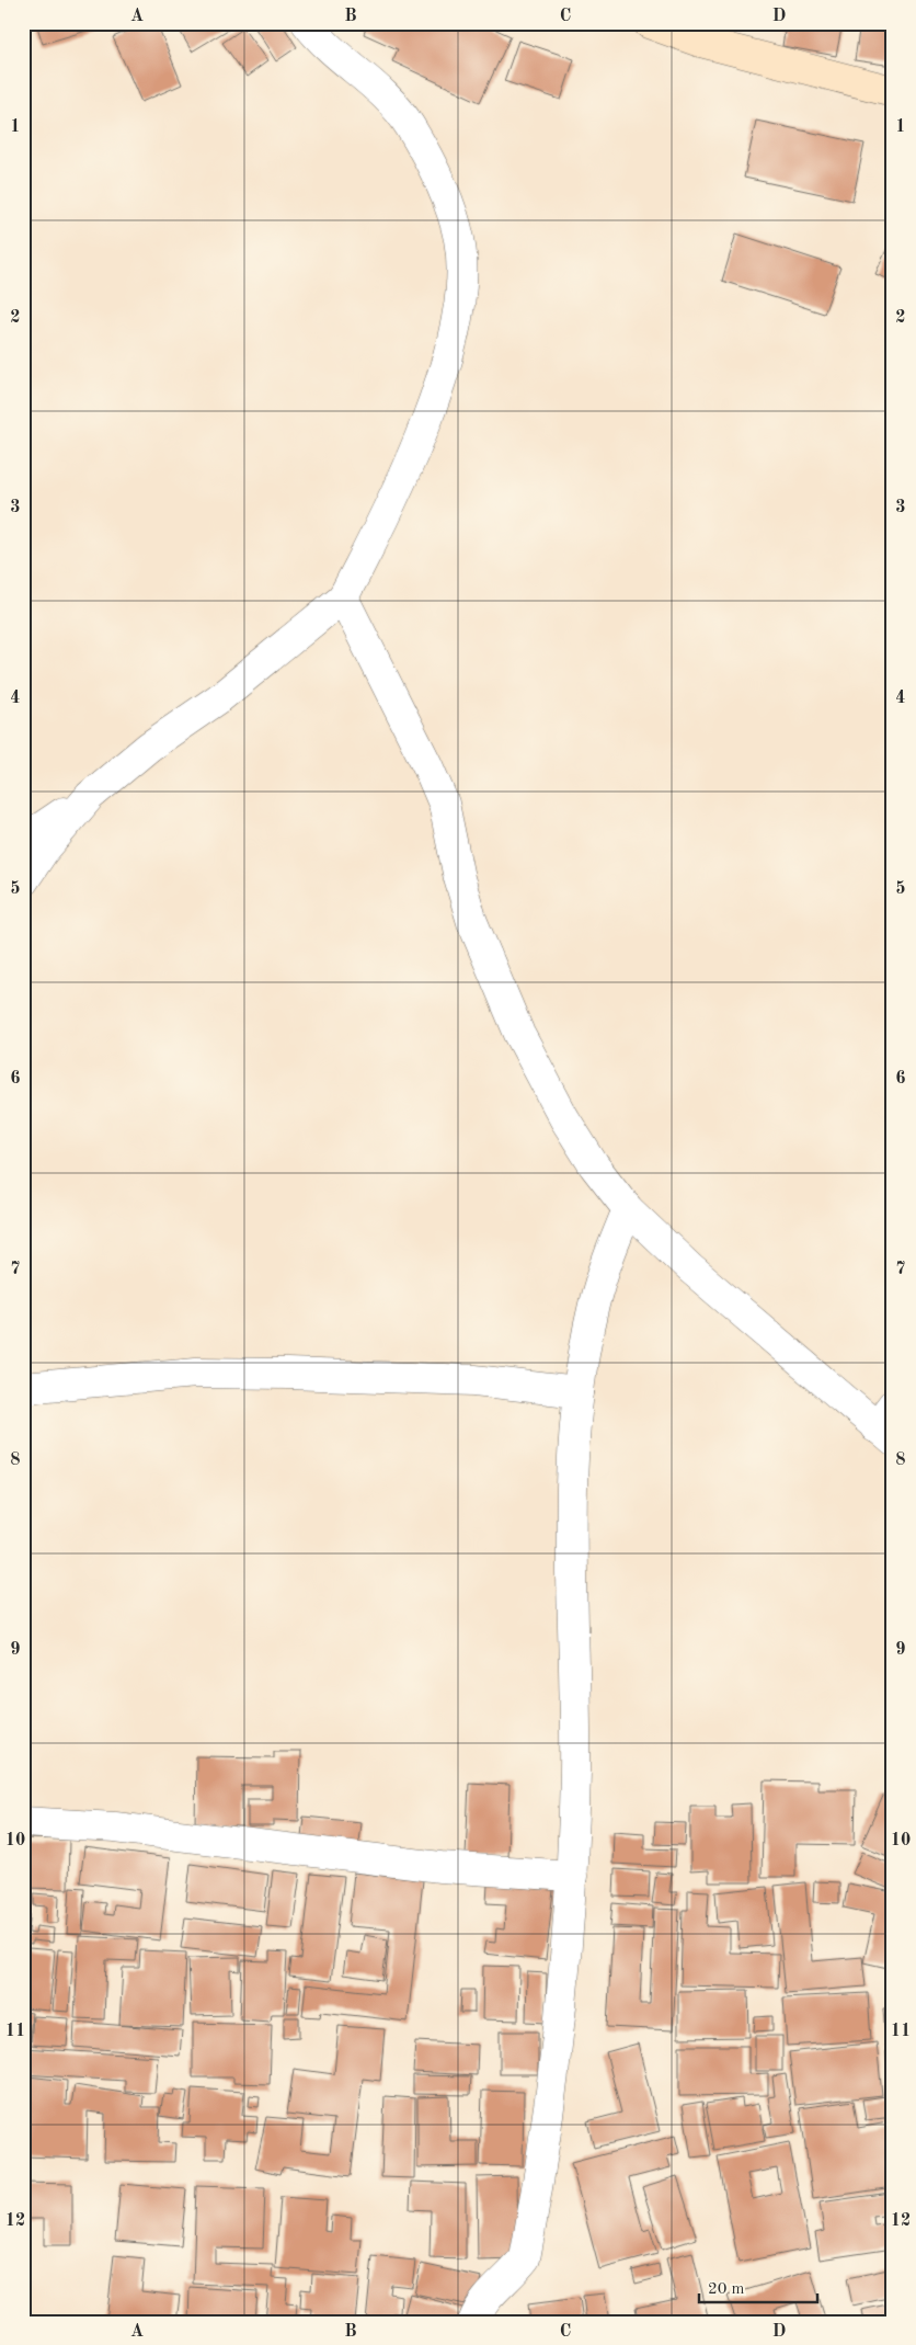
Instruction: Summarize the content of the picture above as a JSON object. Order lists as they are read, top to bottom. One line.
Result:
{"scale_bar":"20 m","grid":{"columns":["A","B","C","D"],"rows":["1","2","3","4","5","6","7","8","9","10","11","12"]}}
